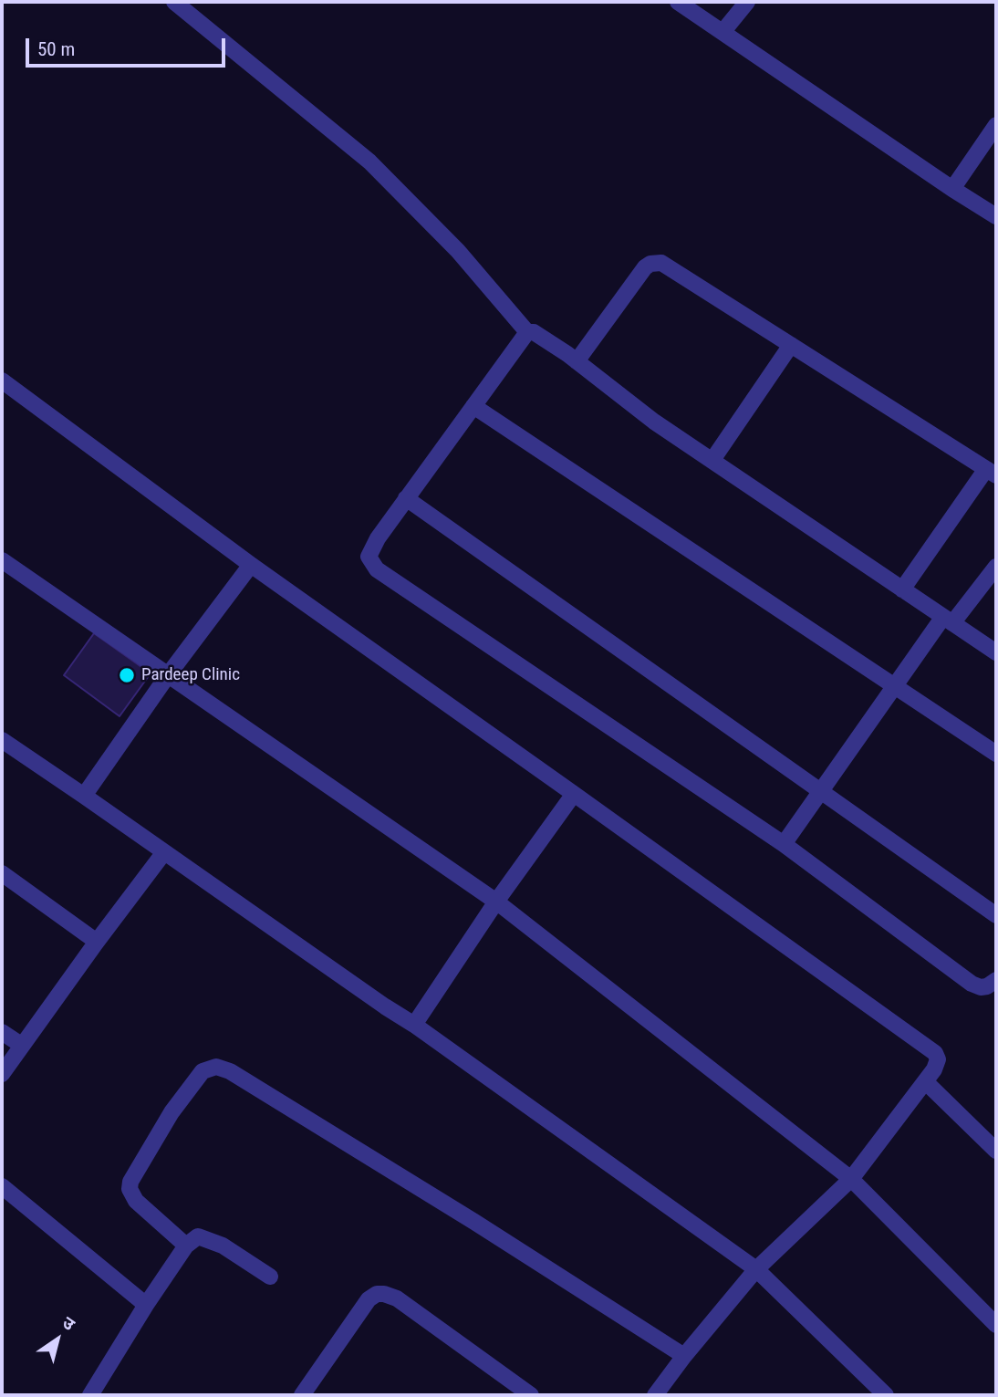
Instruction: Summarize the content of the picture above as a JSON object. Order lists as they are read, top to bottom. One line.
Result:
{"places":["Pardeep Clinic"],"scale_bar":"50 m","north":"top right"}
